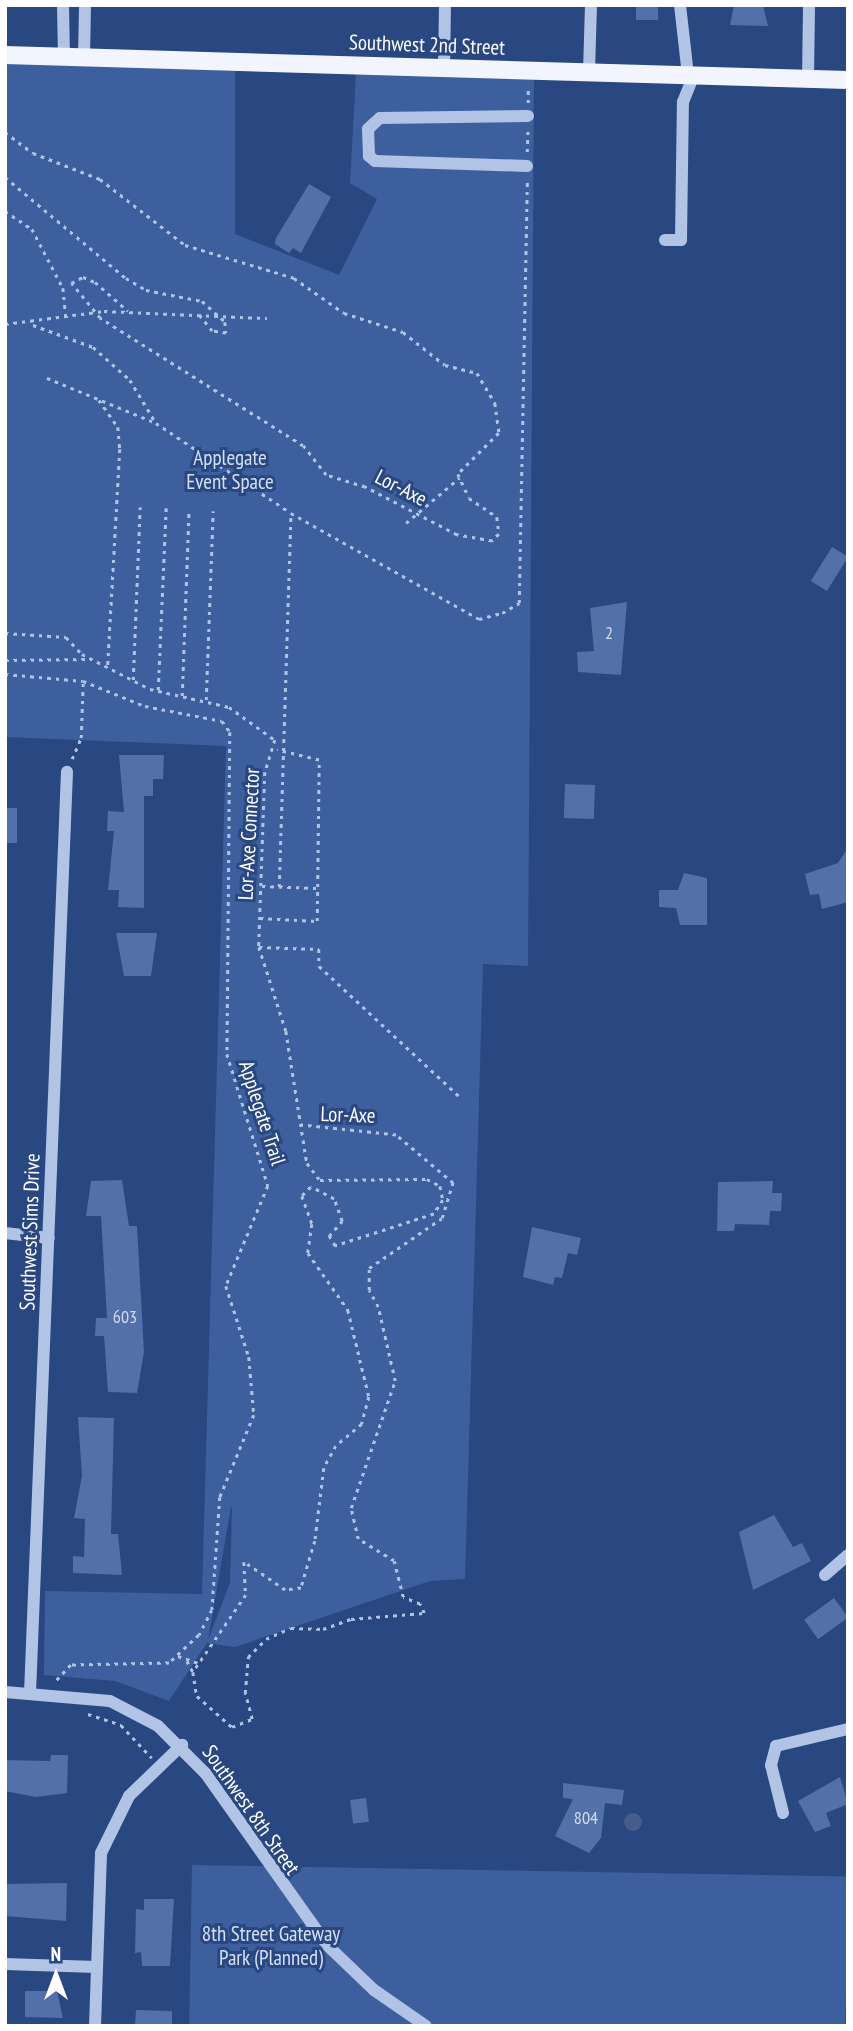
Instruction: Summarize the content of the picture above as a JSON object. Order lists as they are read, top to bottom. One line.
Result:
{"streets":{"main road":["Southwest 2nd Street"],"street":["Southwest Sims Drive","Southwest 8th Street"],"path":["Lor-Axe","Lor-Axe Connector","Applegate Trail"]},"crossings":[["Lor-Axe","Lor-Axe Connector"],["Southwest Sims Drive","Southwest 8th Street"]],"parks":["Applegate Event Space","8th Street Gateway Park (Planned)"],"house_numbers":["2","603","804"],"north":"top"}
